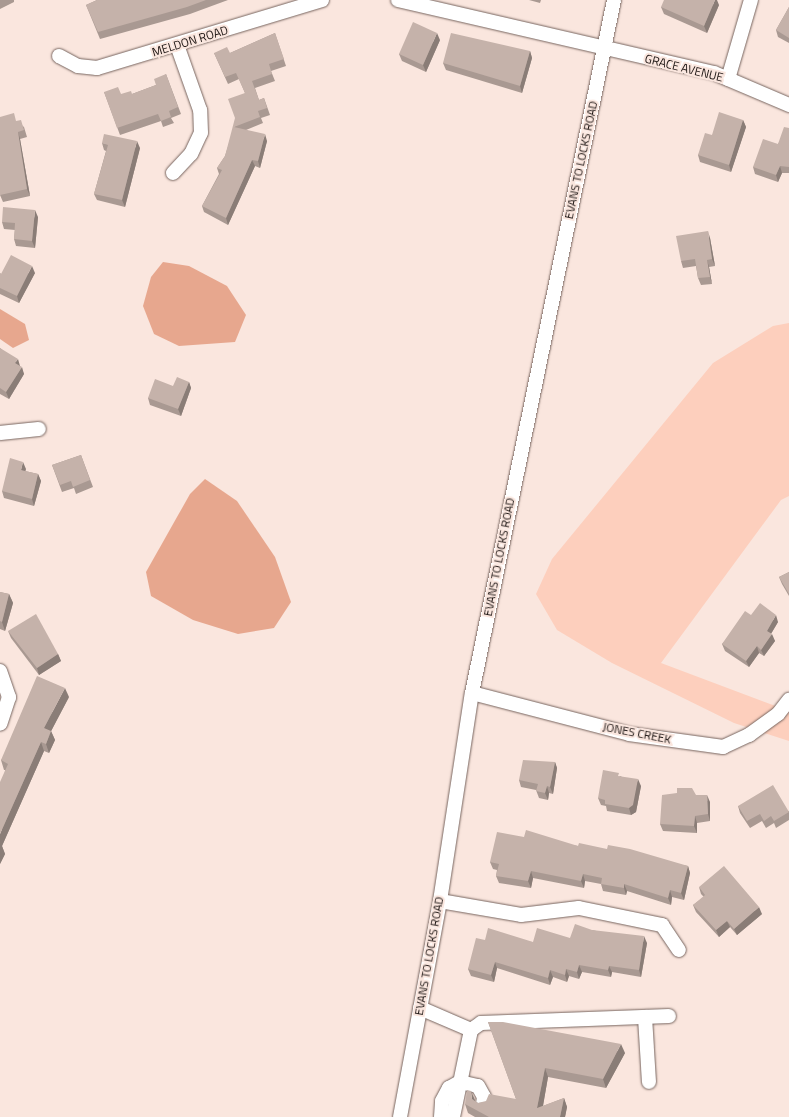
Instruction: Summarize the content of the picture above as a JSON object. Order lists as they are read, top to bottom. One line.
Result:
{"streets":{"street":["MELDON ROAD","GRACE AVENUE","EVANS TO LOCKS ROAD","JONES CREEK"]},"crossings":[["GRACE AVENUE","EVANS TO LOCKS ROAD"],["EVANS TO LOCKS ROAD","JONES CREEK"]]}
